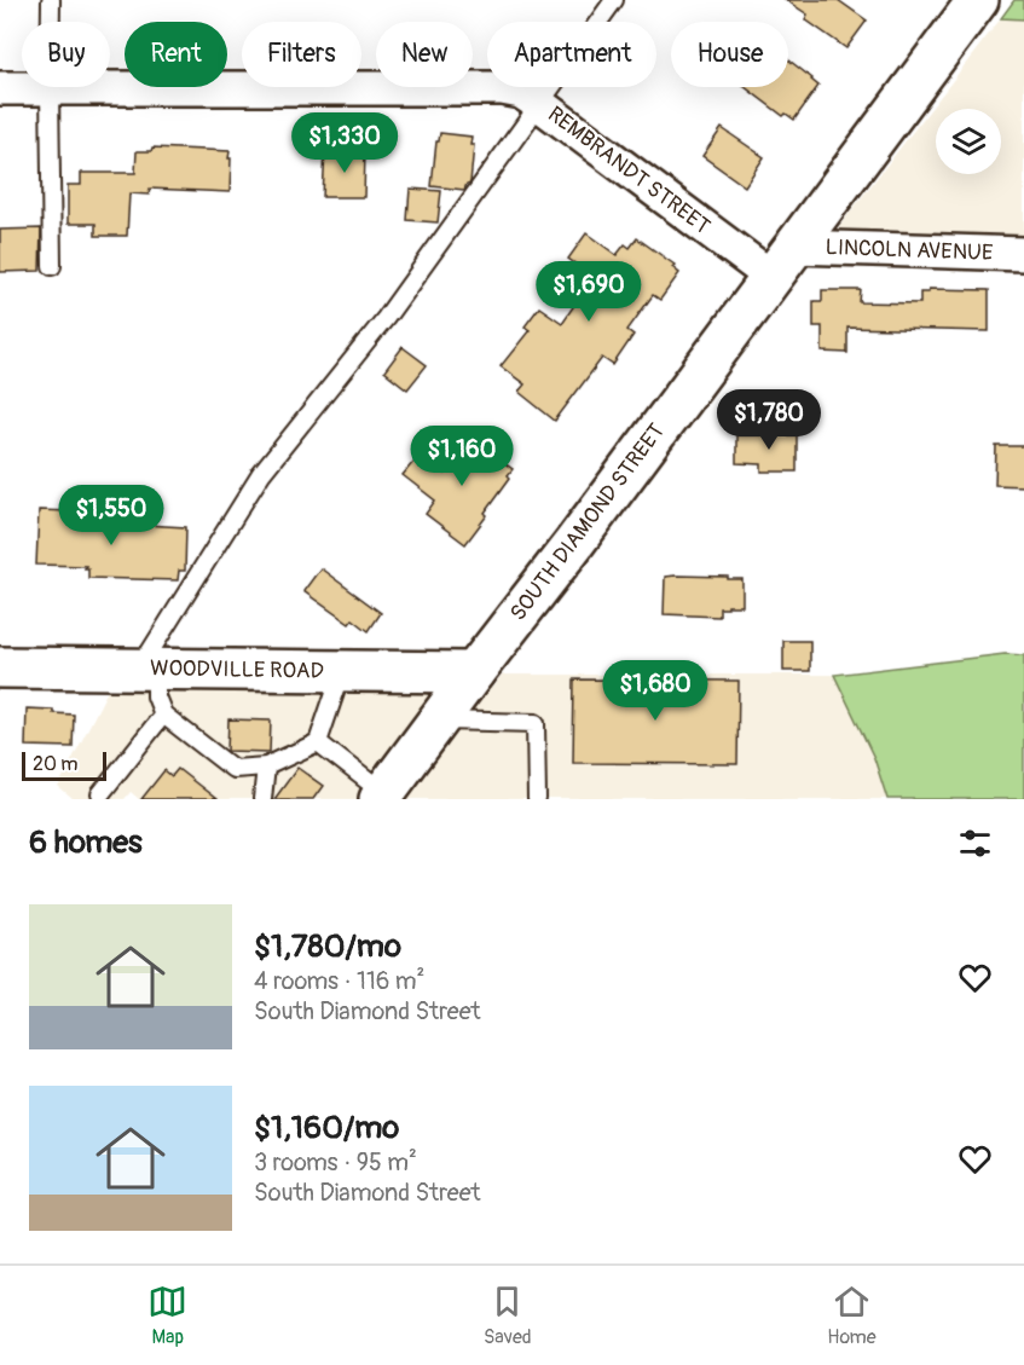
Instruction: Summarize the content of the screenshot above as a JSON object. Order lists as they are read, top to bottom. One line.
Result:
{"streets":{"street":["REMBRANDT STREET","LINCOLN AVENUE","SOUTH DIAMOND STREET","WOODVILLE ROAD"]},"crossings":[["REMBRANDT STREET","LINCOLN AVENUE"],["REMBRANDT STREET","SOUTH DIAMOND STREET"],["LINCOLN AVENUE","SOUTH DIAMOND STREET"],["SOUTH DIAMOND STREET","WOODVILLE ROAD"]],"scale_bar":"20 m","page":{"chip":["Buy","Rent","Filters","New","Apartment","House"],"price":["$1,330","$1,690","$1,780","$1,160","$1,550","$1,680"],"scale":"20 m","heading":"6 homes","list":[{"name":"$1,780/mo","note":"4 rooms · 116 m² · South Diamond Street"},{"name":"$1,160/mo","note":"3 rooms · 95 m² · South Diamond Street"}],"tabs":["Map","Saved","Home"]}}
